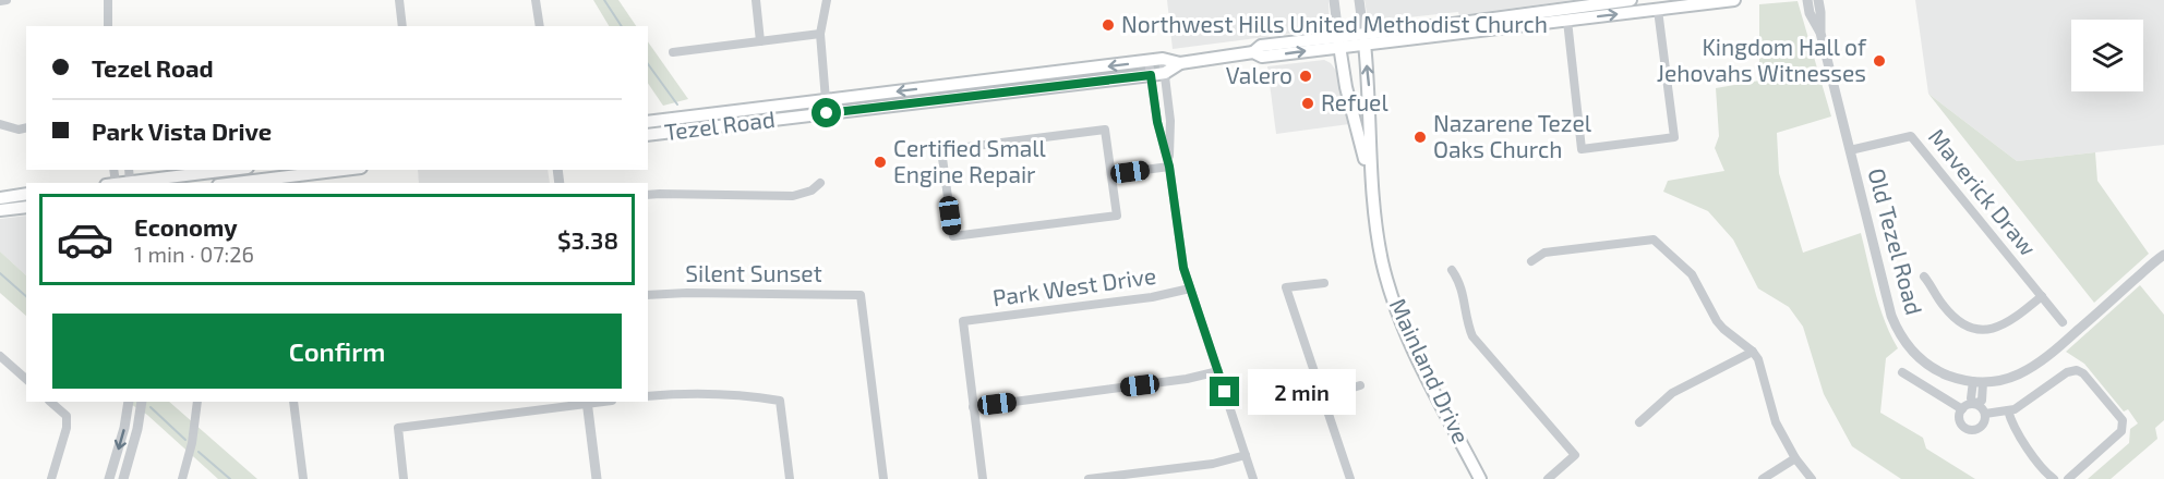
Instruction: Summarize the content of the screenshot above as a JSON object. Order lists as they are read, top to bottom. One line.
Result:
{"streets":{"main road":["Tezel Road","Mainland Drive"],"street":["Maverick Draw","Old Tezel Road","Silent Sunset","Park West Drive"]},"crossings":[["Tezel Road","Mainland Drive"],["Maverick Draw","Old Tezel Road"]],"places":["Northwest Hills United Methodist Church","Kingdom Hall of Jehovahs Witnesses","Valero","Refuel","Nazarene Tezel Oaks Church","Certified Small Engine Repair"],"page":{"banner":["Tezel Road","Park Vista Drive"],"list":[{"name":"Economy","note":"1 min · 07:26","value":"$3.38"}],"buttons":"Confirm","bubble":"2 min"}}
